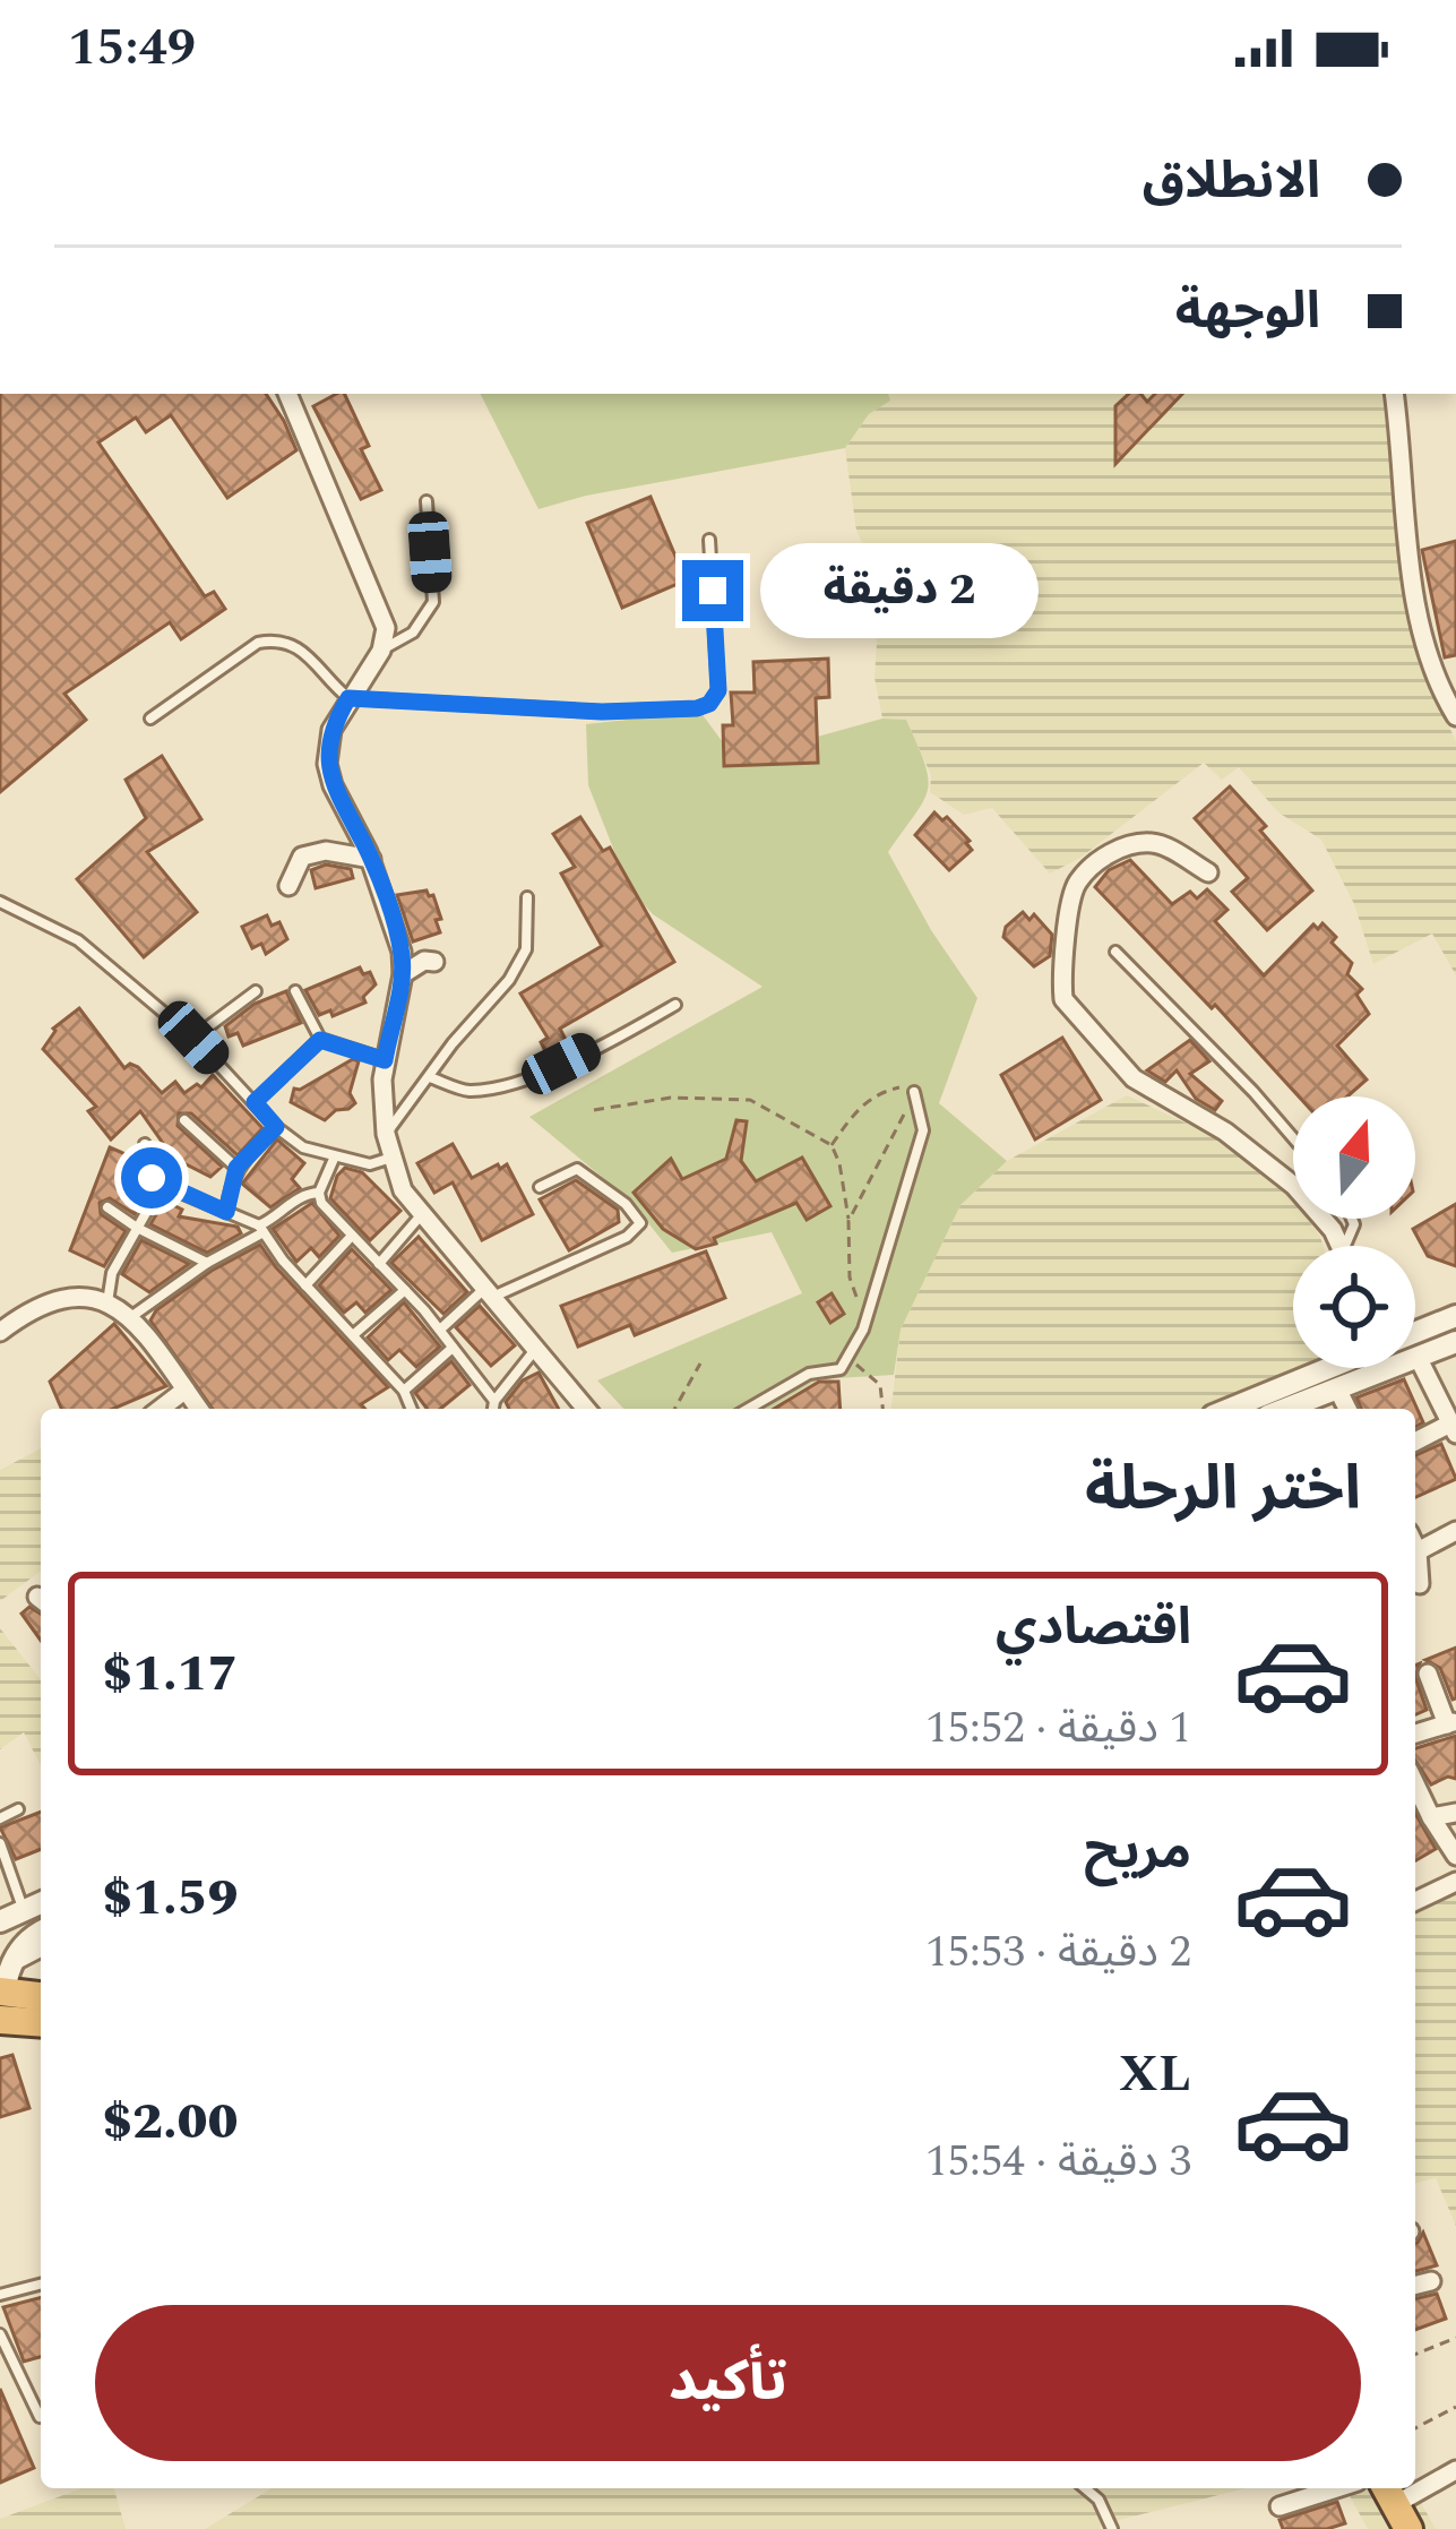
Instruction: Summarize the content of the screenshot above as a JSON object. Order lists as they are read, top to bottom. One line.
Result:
{"north":"top","page":{"status":"15:49","banner":["الانطلاق","الوجهة"],"bubble":"2 دقيقة","heading":"اختر الرحلة","list":[{"name":"اقتصادي","note":"1 دقيقة · 15:52","value":"$1.17"},{"name":"مريح","note":"2 دقيقة · 15:53","value":"$1.59"},{"name":"XL","note":"3 دقيقة · 15:54","value":"$2.00"}],"buttons":"تأكيد"}}
